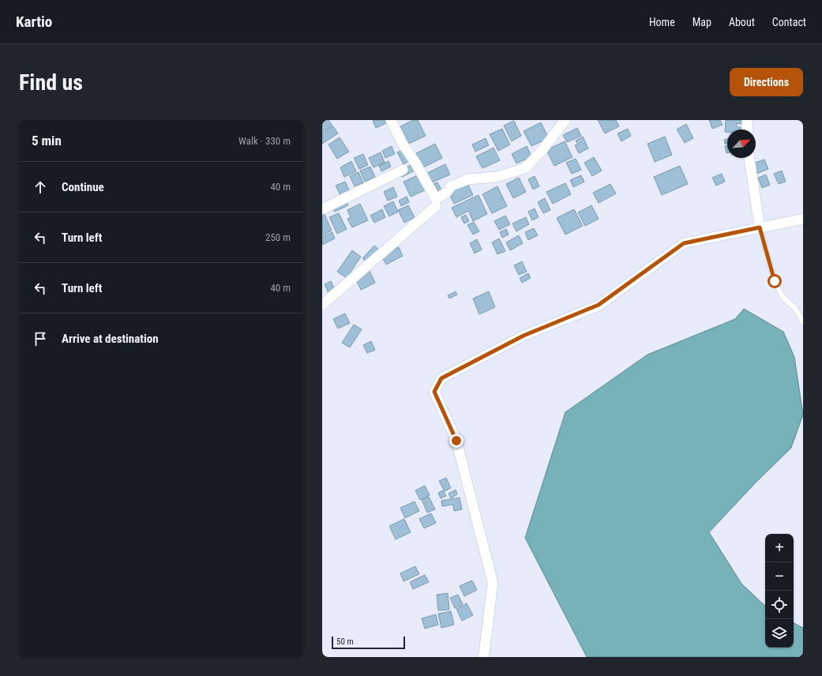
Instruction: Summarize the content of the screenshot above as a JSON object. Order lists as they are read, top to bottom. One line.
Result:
{"scale_bar":"50 m","north":"top right","page":{"header":"Kartio","nav":["Home","Map","About","Contact"],"buttons":"Directions","title":"Find us","heading":["5 min","Walk · 330 m"],"list":[["Continue","40 m"],["Turn left","250 m"],["Turn left","40 m"],"Arrive at destination"],"map_buttons":["+","−"],"scale":"50 m"}}
